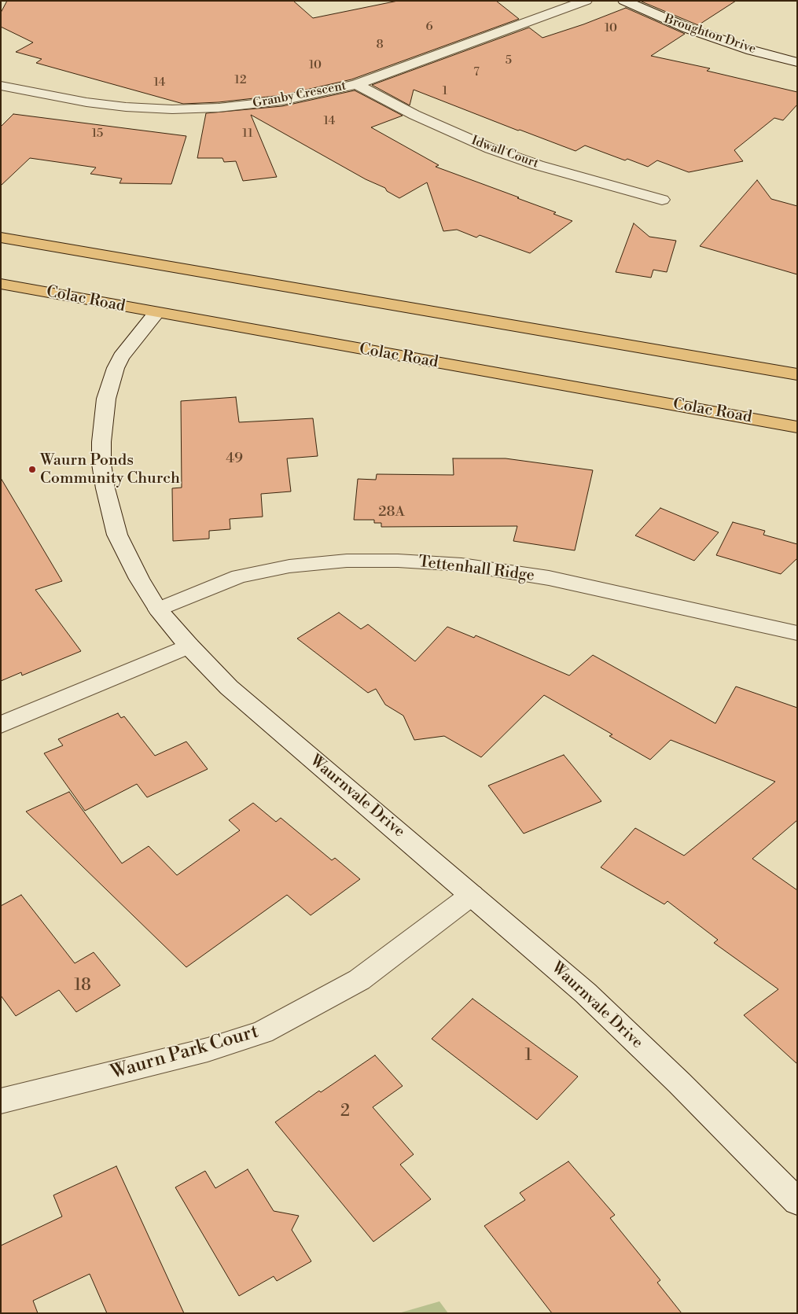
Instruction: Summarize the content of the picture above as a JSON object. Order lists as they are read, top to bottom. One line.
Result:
{"streets":{"highway":["Colac Road"],"street":["Broughton Drive","Granby Crescent","Idwall Court","Tettenhall Ridge","Waurnvale Drive","Waurn Park Court"]},"crossings":[["Granby Crescent","Idwall Court"],["Colac Road","Waurnvale Drive"],["Tettenhall Ridge","Waurnvale Drive"],["Waurnvale Drive","Waurn Park Court"]],"places":["Waurn Ponds Community Church"],"house_numbers":["6","10","8","5","10","7","12","14","1","14","15","11","49","28A","18","1","2"]}
